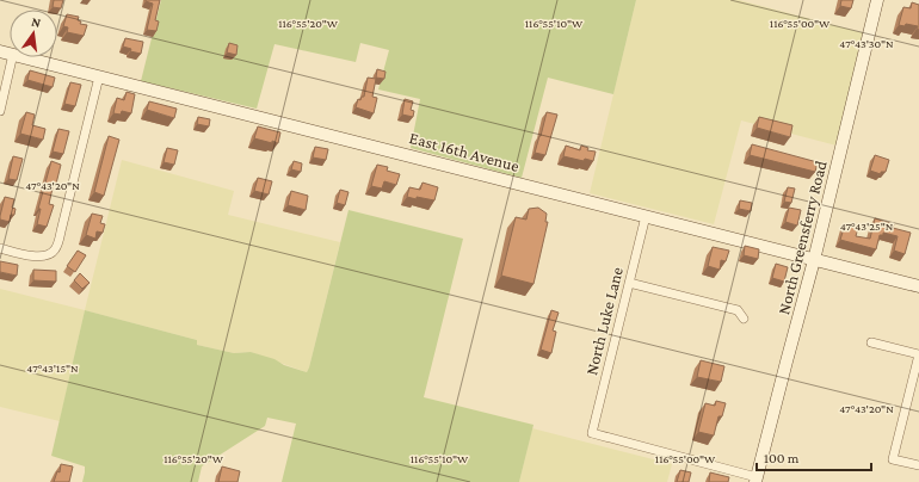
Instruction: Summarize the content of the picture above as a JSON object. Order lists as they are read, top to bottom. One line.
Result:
{"streets":{"street":["East 16th Avenue","North Greensferry Road","North Luke Lane"]},"crossings":[["East 16th Avenue","North Greensferry Road"],["East 16th Avenue","North Luke Lane"],["North Greensferry Road","North Luke Lane"]],"scale_bar":"100 m","north":"top","coordinates":["116°55'20\"W","116°55'10\"W","116°55'00\"W","47°43'30\"N","47°43'20\"N","47°43'25\"N","47°43'15\"N"]}
